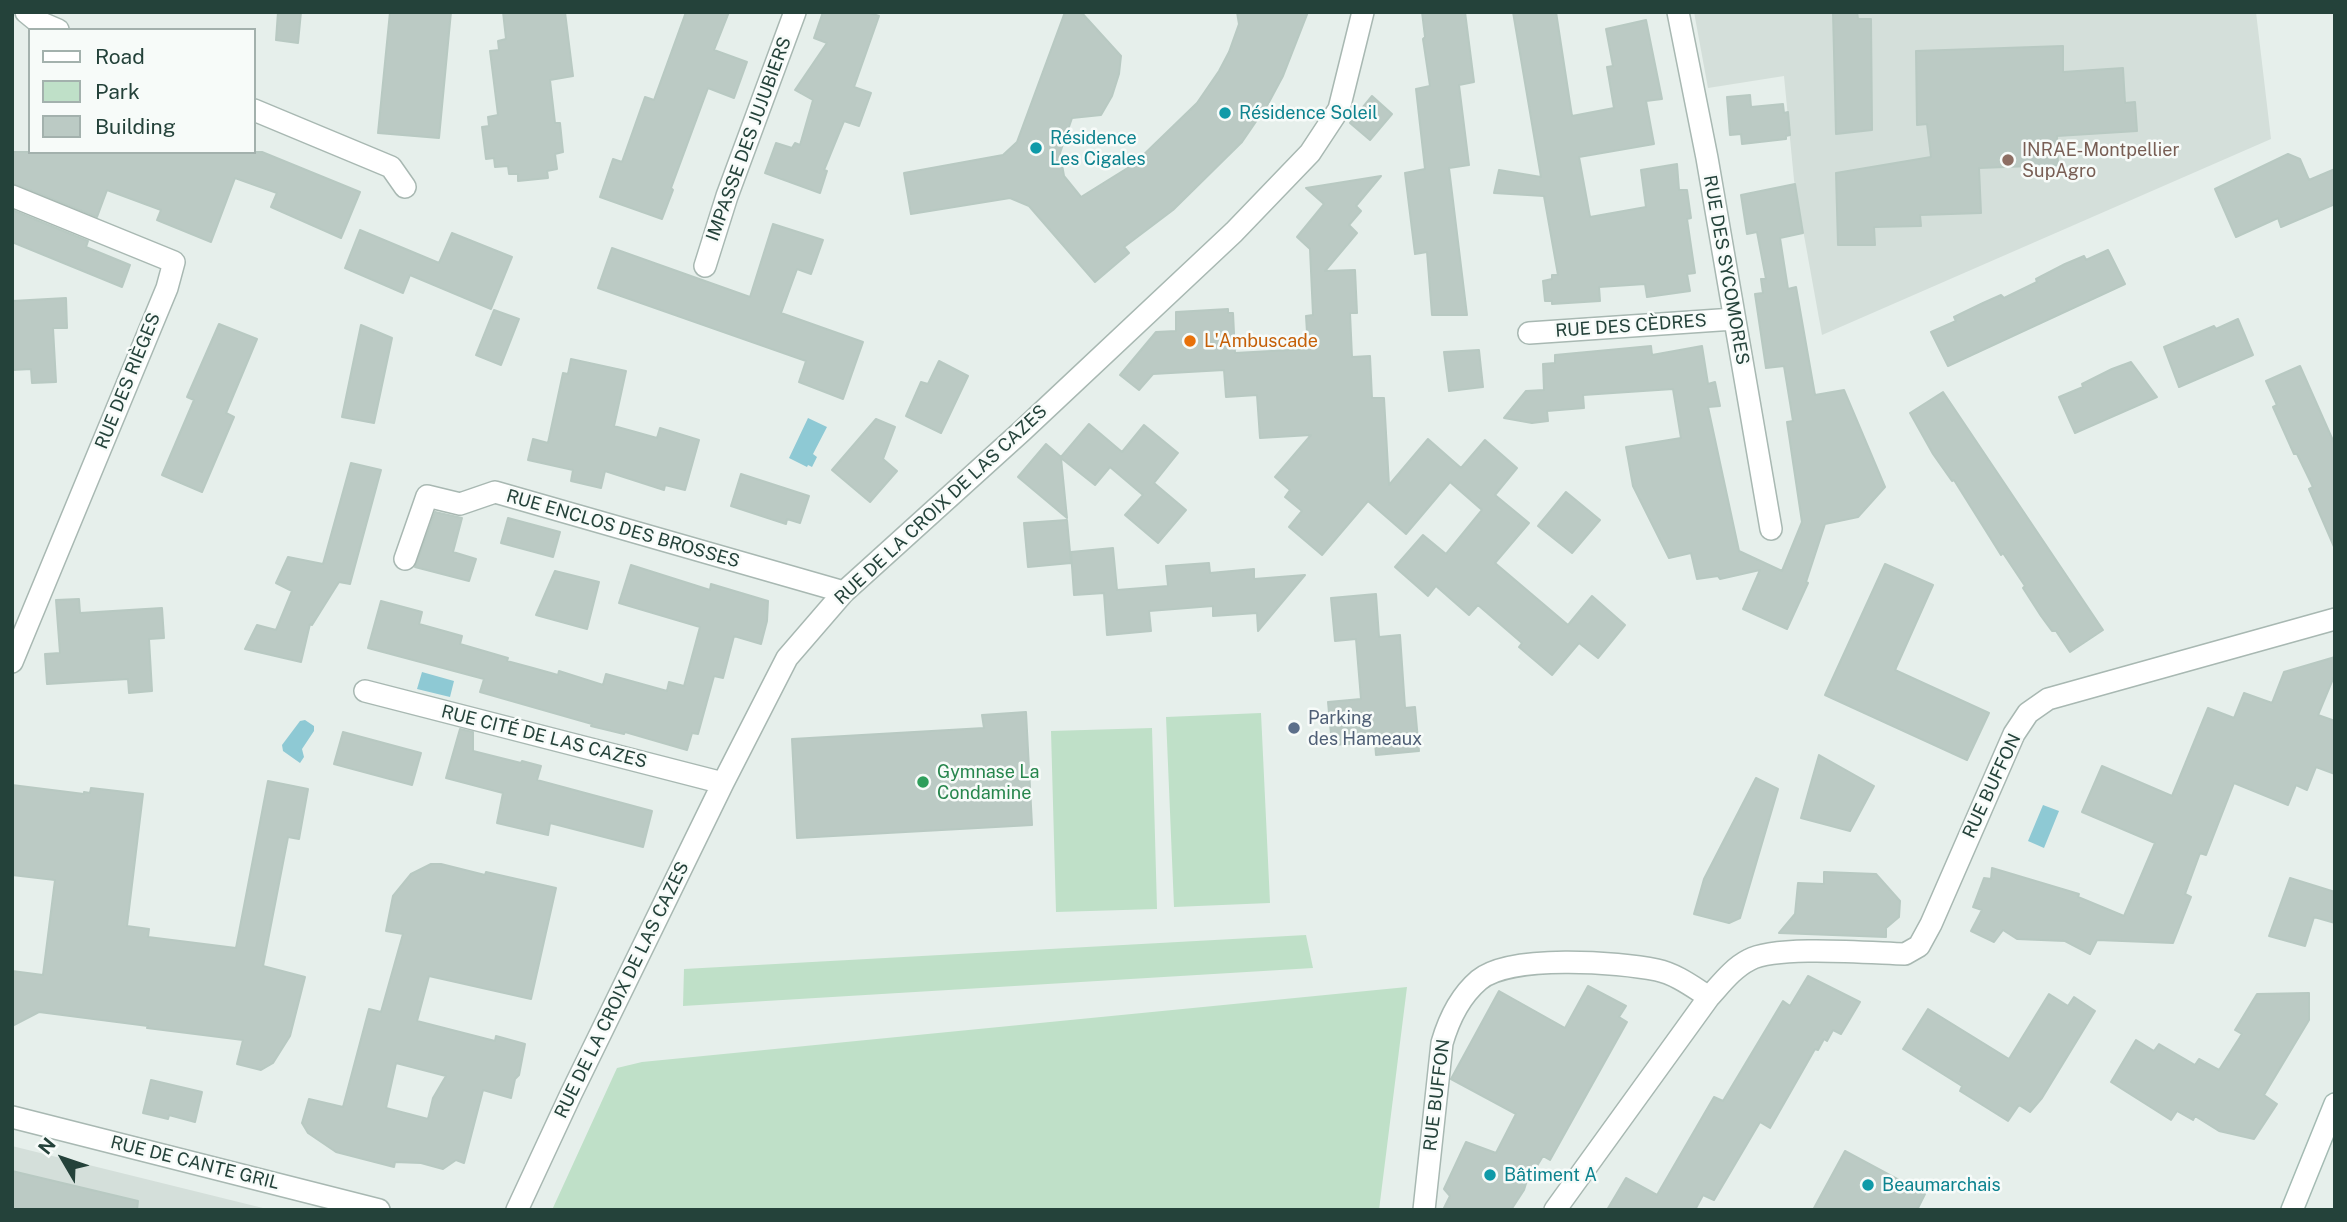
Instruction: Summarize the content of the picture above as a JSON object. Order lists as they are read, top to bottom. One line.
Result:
{"streets":{"street":["IMPASSE DES JUJUBIERS","RUE DES SYCOMORES","RUE DES CÈDRES","RUE DES RIÈGES","RUE DE LA CROIX DE LAS CAZES","RUE ENCLOS DES BROSSES","RUE CITÉ DE LAS CAZES","RUE BUFFON","RUE DE CANTE GRIL"]},"crossings":[["RUE DES SYCOMORES","RUE DES CÈDRES"],["RUE DE LA CROIX DE LAS CAZES","RUE ENCLOS DES BROSSES"],["RUE DE LA CROIX DE LAS CAZES","RUE CITÉ DE LAS CAZES"]],"places":["Résidence Soleil","Résidence Les Cigales","INRAE-Montpellier SupAgro","L'Ambuscade","Parking des Hameaux","Gymnase La Condamine","Bâtiment A","Beaumarchais"],"legend":["Road","Park","Building"],"north":"top left"}
